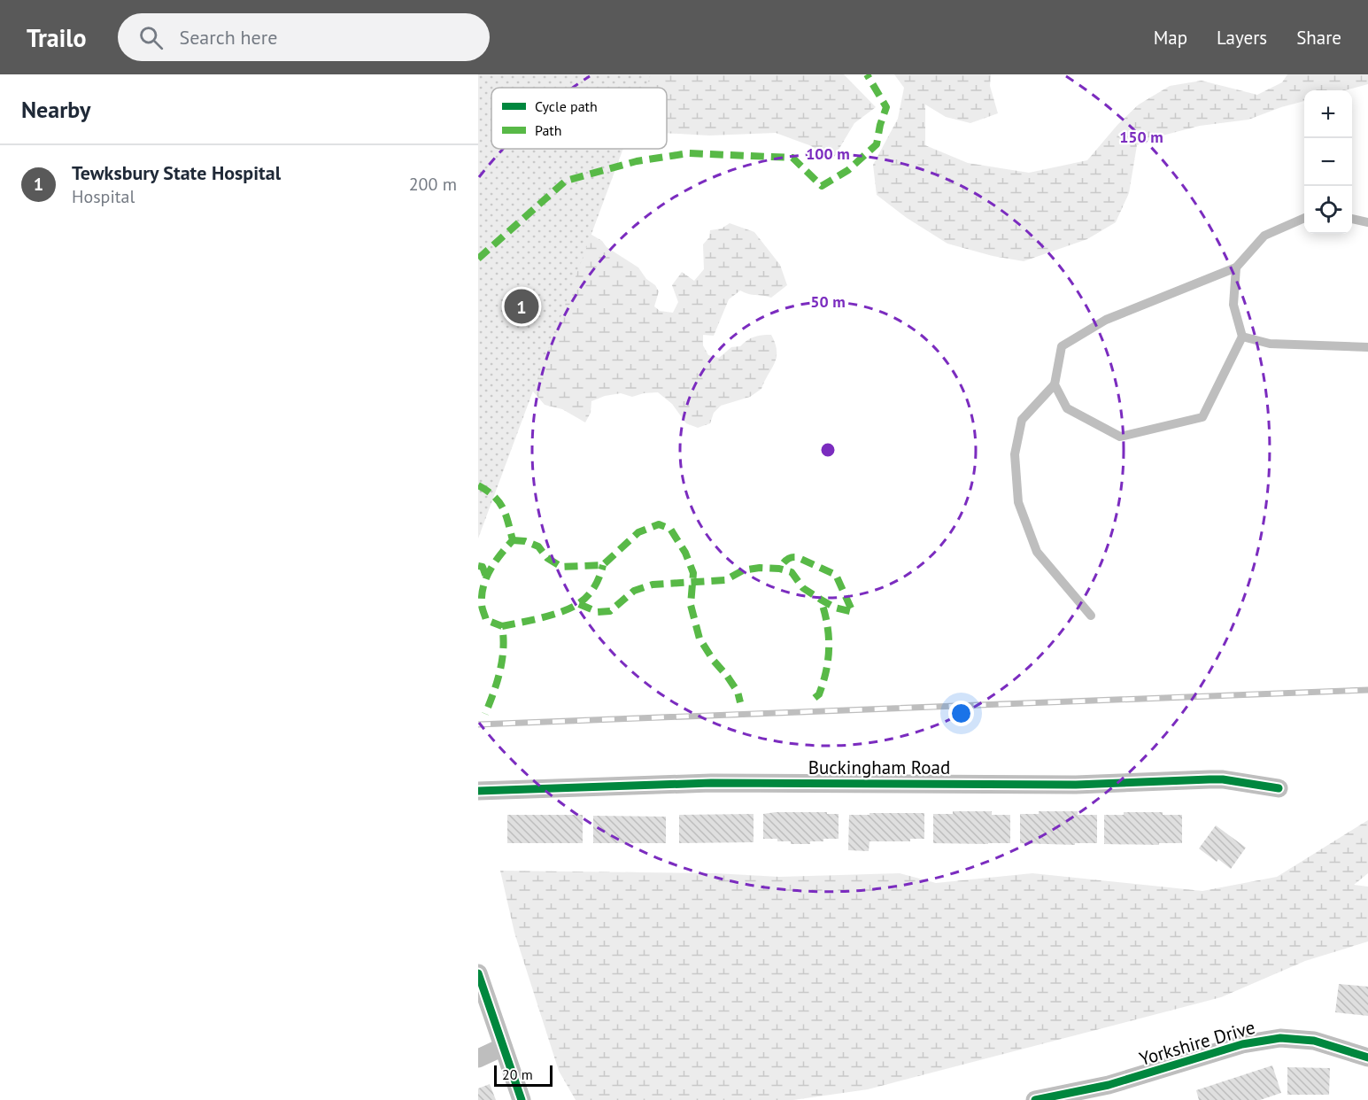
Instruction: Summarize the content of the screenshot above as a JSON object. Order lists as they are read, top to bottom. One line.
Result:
{"streets":{"street":["Buckingham Road","Yorkshire Drive"]},"legend":["Cycle path","Path"],"scale_bar":"20 m","page":{"header":"Trailo","search":"Search here","nav":["Map","Layers","Share"],"heading":"Nearby","map_buttons":["+","−"],"list":[{"mark":"1","name":"Tewksbury State Hospital","note":"Hospital","value":"200 m"}],"pins":"1","scale":"20 m"},"rings":["150 m","100 m","50 m"]}
